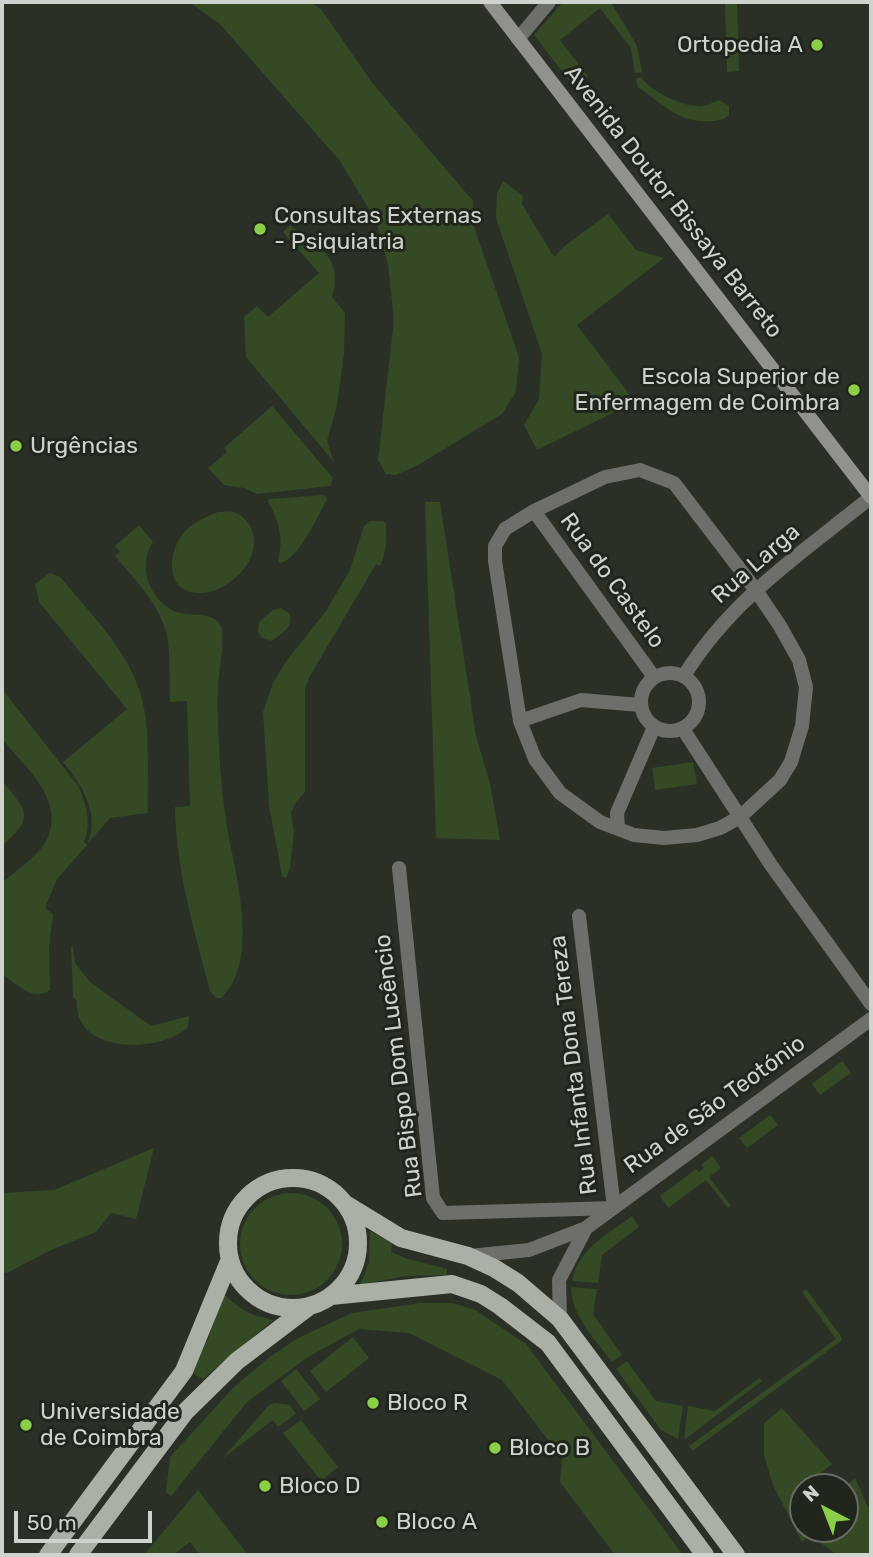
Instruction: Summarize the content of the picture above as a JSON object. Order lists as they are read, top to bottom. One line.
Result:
{"streets":{"street":["Avenida Doutor Bissaya Barreto","Rua Larga","Rua do Castelo","Rua Infanta Dona Tereza","Rua Bispo Dom Lucêncio","Rua de São Teotónio"]},"crossings":[["Avenida Doutor Bissaya Barreto","Rua Larga"],["Rua Larga","Rua do Castelo"],["Rua Infanta Dona Tereza","Rua Bispo Dom Lucêncio"],["Rua Infanta Dona Tereza","Rua de São Teotónio"],["Rua Bispo Dom Lucêncio","Rua de São Teotónio"]],"places":["Ortopedia A","Consultas Externas - Psiquiatria","Escola Superior de Enfermagem de Coimbra","Urgências","Bloco R","Universidade de Coimbra","Bloco B","Bloco D","Bloco A"],"scale_bar":"50 m","north":"top left"}
